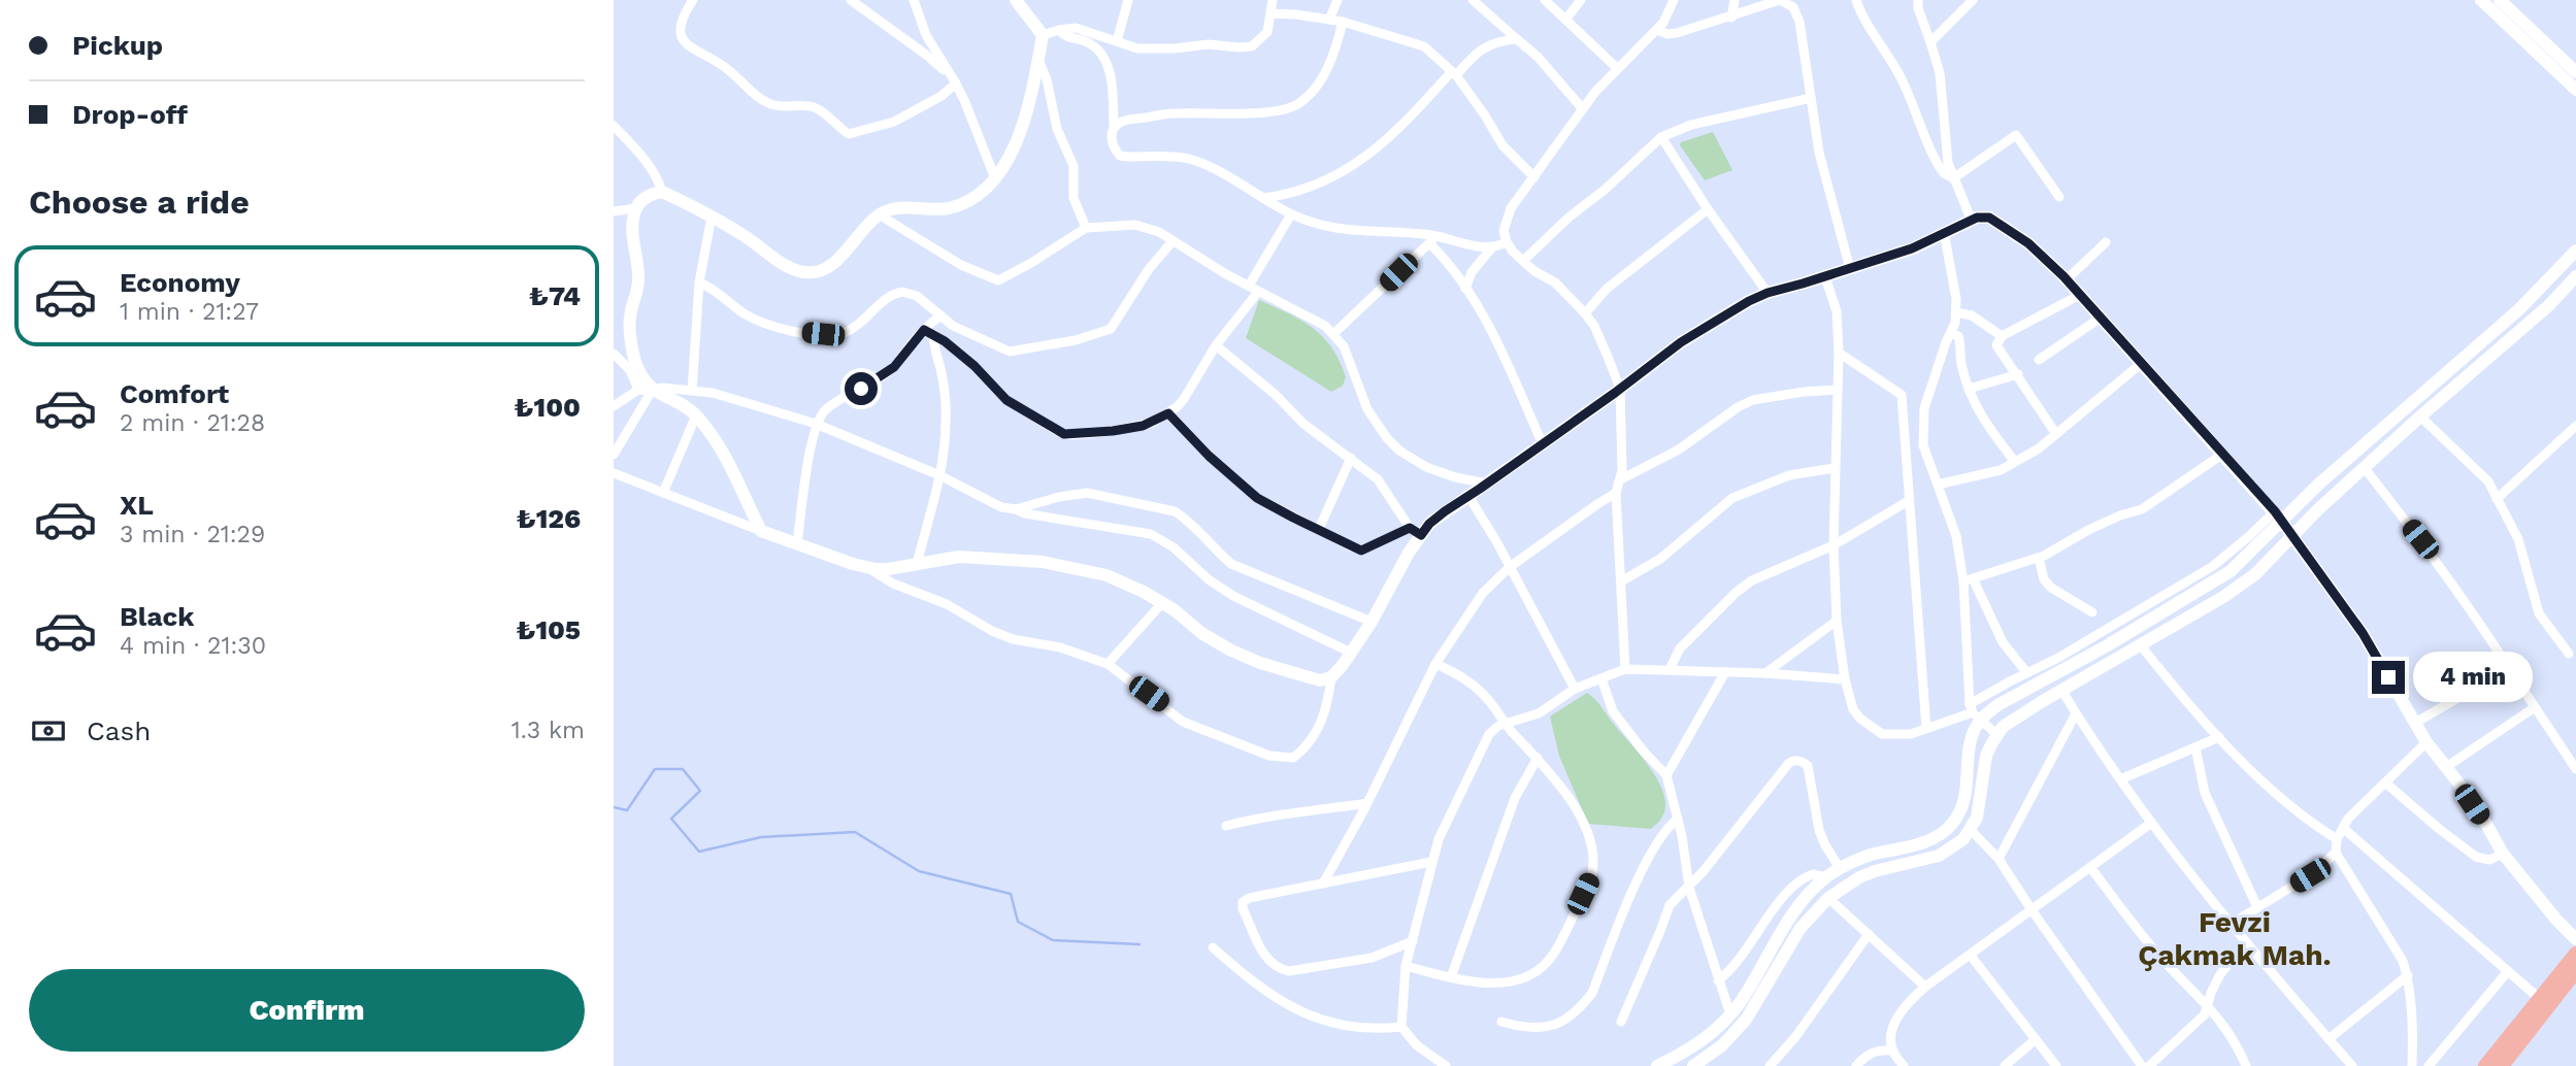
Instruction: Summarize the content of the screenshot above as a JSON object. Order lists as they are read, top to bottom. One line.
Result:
{"districts":["Fevzi Çakmak Mah."],"page":{"banner":["Pickup","Drop-off"],"heading":"Choose a ride","list":[{"name":"Economy","note":"1 min · 21:27","value":"₺74"},{"name":"Comfort","note":"2 min · 21:28","value":"₺100"},{"name":"XL","note":"3 min · 21:29","value":"₺126"},{"name":"Black","note":"4 min · 21:30","value":"₺105"}],"bubble":"4 min","pay":["Cash","1.3 km"],"buttons":"Confirm"}}
